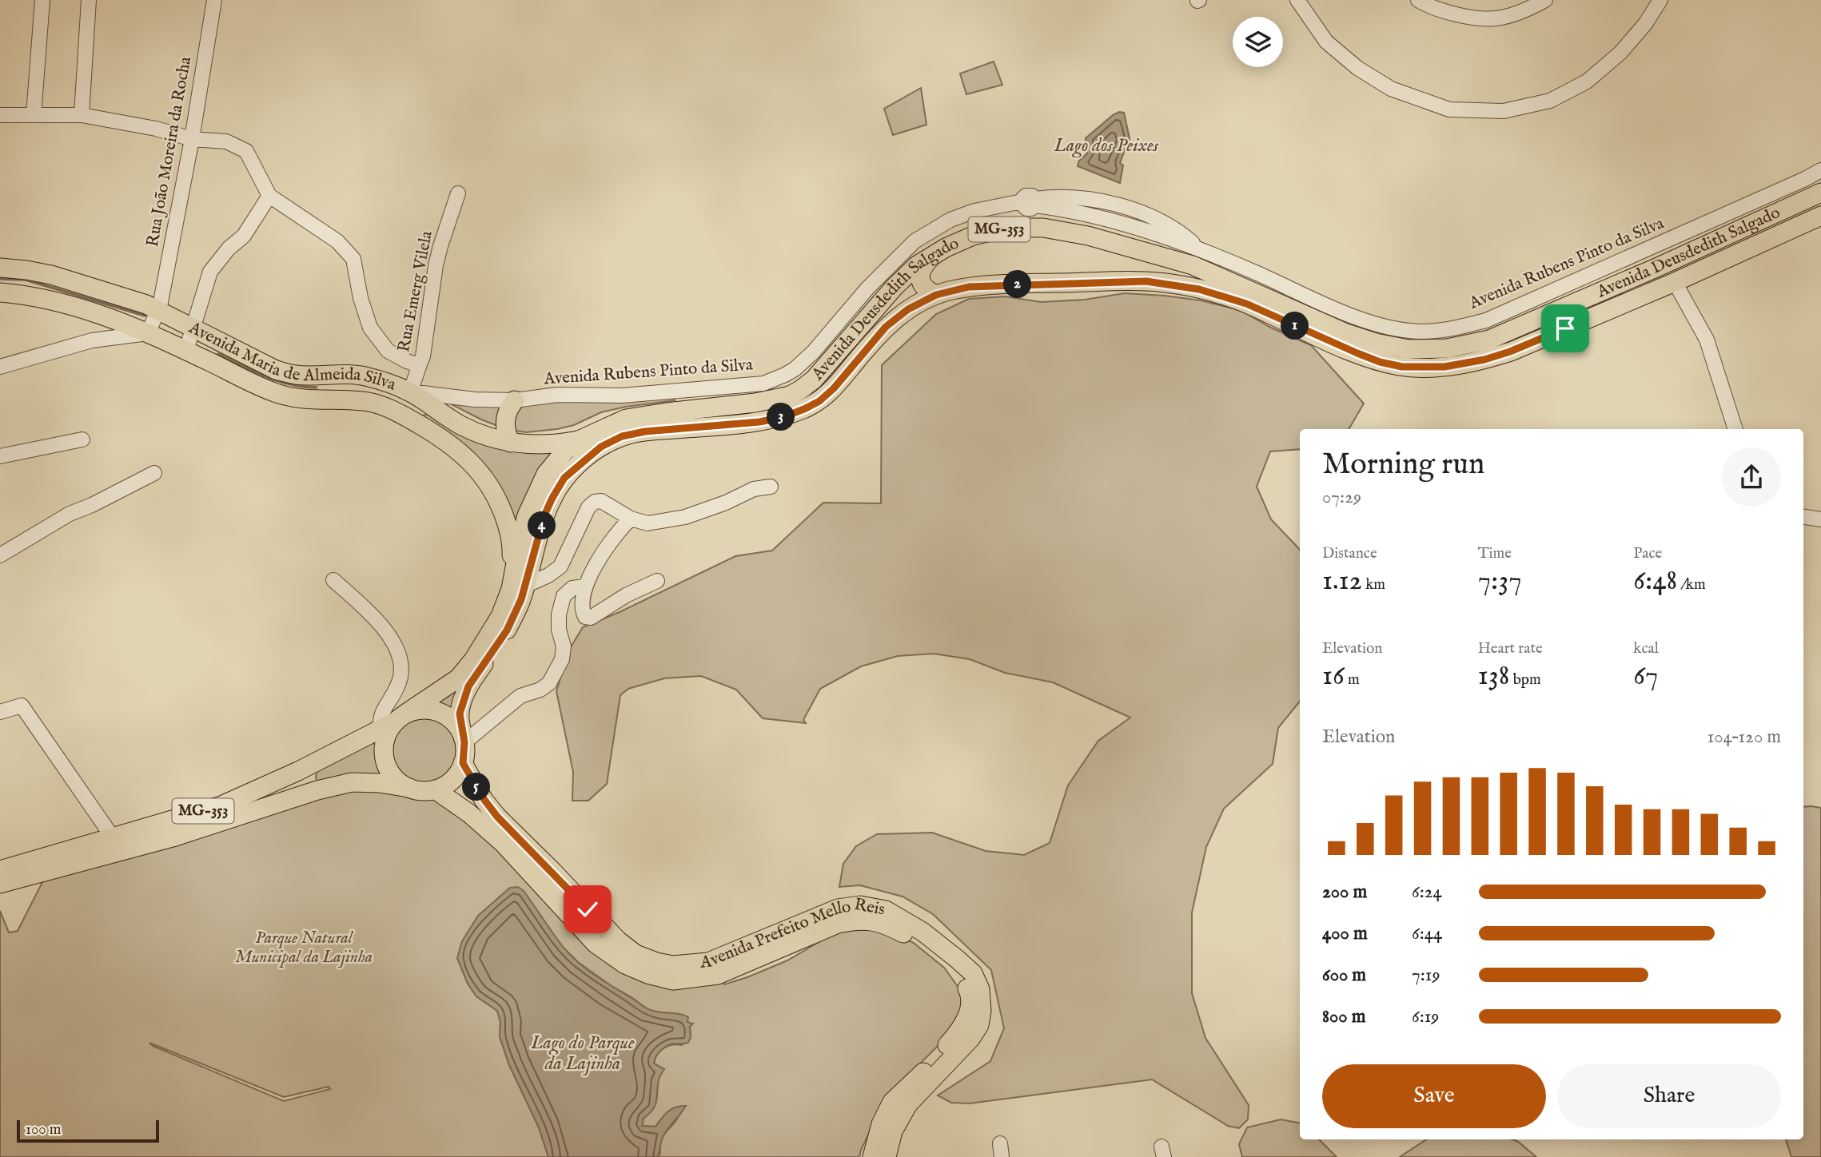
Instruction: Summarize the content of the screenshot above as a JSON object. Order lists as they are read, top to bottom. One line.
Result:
{"streets":{"main road":["MG-353","Avenida Deusdedith Salgado","Avenida Maria de Almeida Silva","Avenida Prefeito Mello Reis"],"street":["Rua João Moreira da Rocha","Avenida Rubens Pinto da Silva","Rua Emerg Vilela"]},"crossings":[["Rua João Moreira da Rocha","Avenida Maria de Almeida Silva"],["MG-353","Avenida Deusdedith Salgado"],["MG-353","Avenida Prefeito Mello Reis"],["Avenida Deusdedith Salgado","Avenida Rubens Pinto da Silva"],["Avenida Deusdedith Salgado","Avenida Maria de Almeida Silva"],["Avenida Deusdedith Salgado","Avenida Prefeito Mello Reis"],["Avenida Rubens Pinto da Silva","Avenida Maria de Almeida Silva"],["Rua Emerg Vilela","Avenida Maria de Almeida Silva"]],"water":["Lago dos Peixes","Lago do Parque da Lajinha"],"parks":["Parque Natural Municipal da Lajinha"],"scale_bar":"100 m","page":{"pins":["2","1","3","4","5"],"heading":["Morning run","07:29"],"stats":[["Distance","1.12 km"],["Time","7:37"],["Pace","6:48 /km"],["Elevation","16 m"],["Heart rate","138 bpm"],["kcal","67"]],"chart":["Elevation","104–120 m"],"list":[{"name":"200 m","note":"6:24"},{"name":"400 m","note":"6:44"},{"name":"600 m","note":"7:19"},{"name":"800 m","note":"6:19"}],"buttons":["Save","Share"],"scale":"100 m"}}
